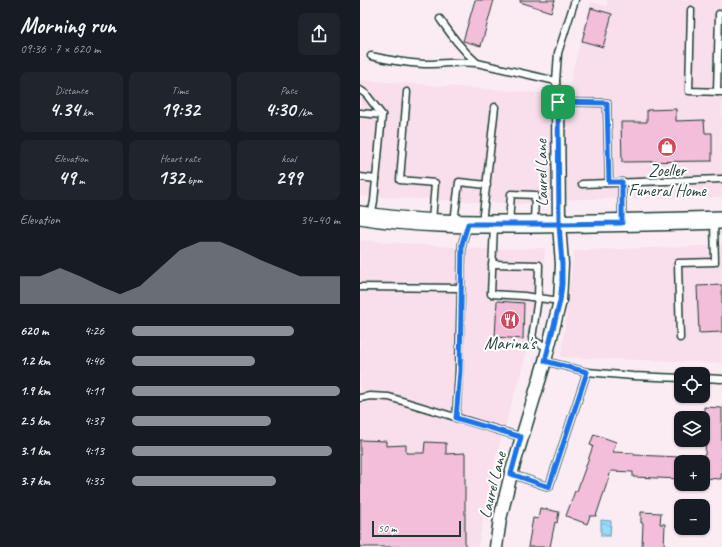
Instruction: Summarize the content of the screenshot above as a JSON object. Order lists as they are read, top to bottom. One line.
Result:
{"streets":{"street":["Laurel Lane"]},"places":{"shop":["Zoeller Funeral Home"],"restaurant":["Marina's"]},"scale_bar":"50 m","page":{"heading":["Morning run","09:36 · 7 × 620 m"],"stats":[["Distance","4.34 km"],["Time","19:32"],["Pace","4:30 /km"],["Elevation","49 m"],["Heart rate","132 bpm"],["kcal","299"]],"chart":["Elevation","34–40 m"],"list":[{"name":"620 m","note":"4:26"},{"name":"1.2 km","note":"4:46"},{"name":"1.9 km","note":"4:11"},{"name":"2.5 km","note":"4:37"},{"name":"3.1 km","note":"4:13"},{"name":"3.7 km","note":"4:35"}],"map_buttons":["+","−"],"scale":"50 m"}}
